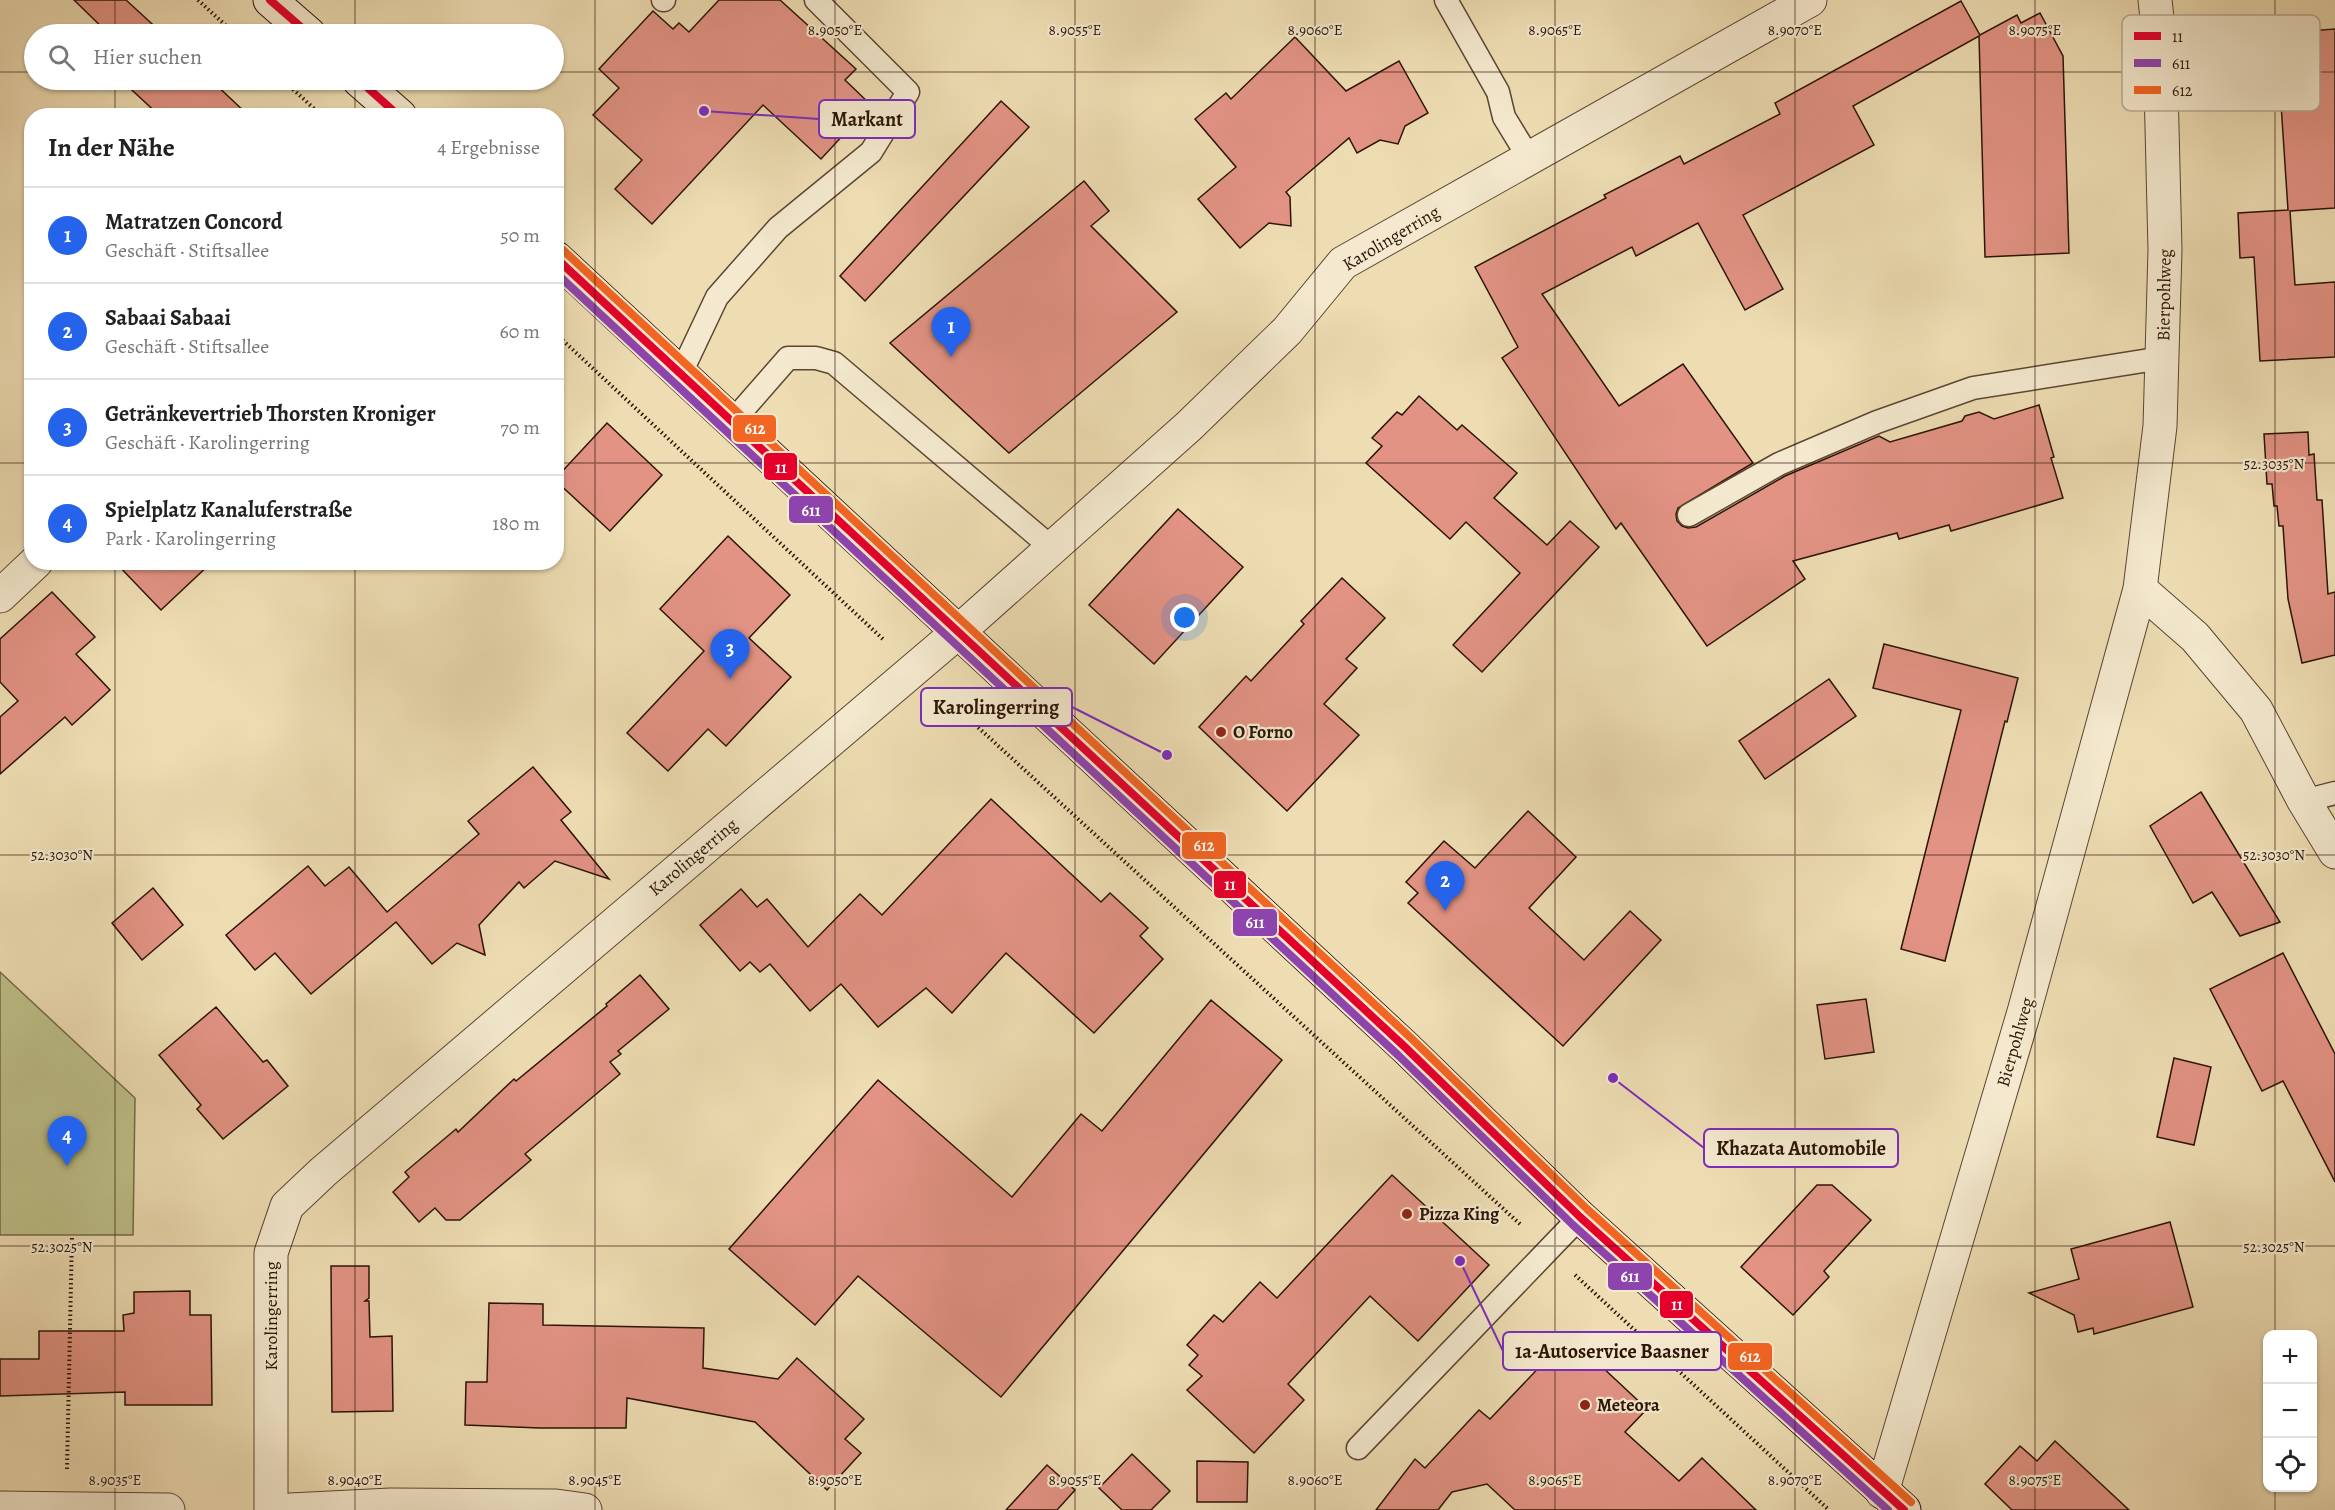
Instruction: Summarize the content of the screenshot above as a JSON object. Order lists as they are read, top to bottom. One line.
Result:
{"streets":{"street":["Karolingerring","Bierpohlweg"]},"places":["Markant","O Forno","Karolingerring","Khazata Automobile","Pizza King","1a-Autoservice Baasner","Meteora"],"lines":["transit line 11","transit line 612","transit line 611"],"legend":["11","611","612"],"page":{"search":"Hier suchen","heading":["In der Nähe","4 Ergebnisse"],"list":[{"mark":"1","name":"Matratzen Concord","note":"Geschäft · Stiftsallee","value":"50 m"},{"mark":"2","name":"Sabaai Sabaai","note":"Geschäft · Stiftsallee","value":"60 m"},{"mark":"3","name":"Getränkevertrieb Thorsten Kroniger","note":"Geschäft · Karolingerring","value":"70 m"},{"mark":"4","name":"Spielplatz Kanaluferstraße","note":"Park · Karolingerring","value":"180 m"}],"pins":["1","3","2","4"],"map_buttons":["+","−"]},"coordinates":["8.9050°E","8.9055°E","8.9060°E","8.9065°E","8.9070°E","8.9075°E","52.3035°N","52.3030°N","52.3025°N","8.9035°E","8.9040°E","8.9045°E"]}
